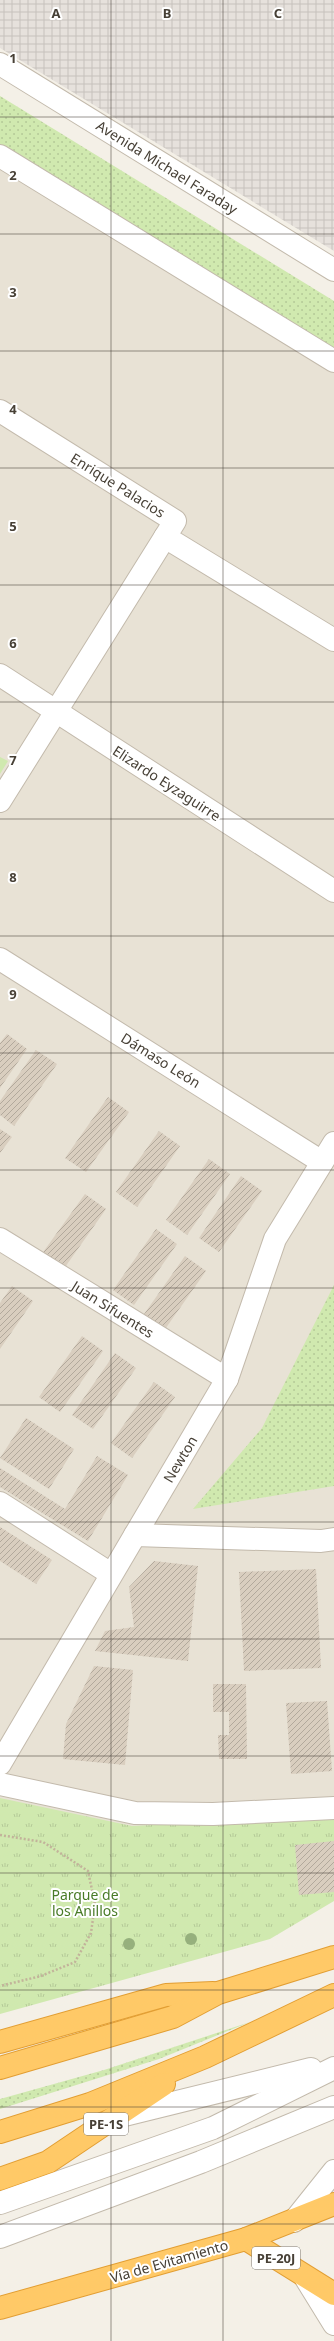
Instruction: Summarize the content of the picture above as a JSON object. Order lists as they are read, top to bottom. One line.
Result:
{"streets":{"highway":["PE-1S","PE-20J","Vía de Evitamiento"],"street":["Avenida Michael Faraday","Enrique Palacios","Elizardo Eyzaguirre","Dámaso León","Juan Sifuentes","Newton"]},"crossings":[["Dámaso León","Newton"],["Juan Sifuentes","Newton"],["PE-20J","Vía de Evitamiento"]],"parks":["Parque de los Anillos"],"grid":{"columns":["A","B","C"],"rows":["1","2","3","4","5","6","7","8","9"]}}
